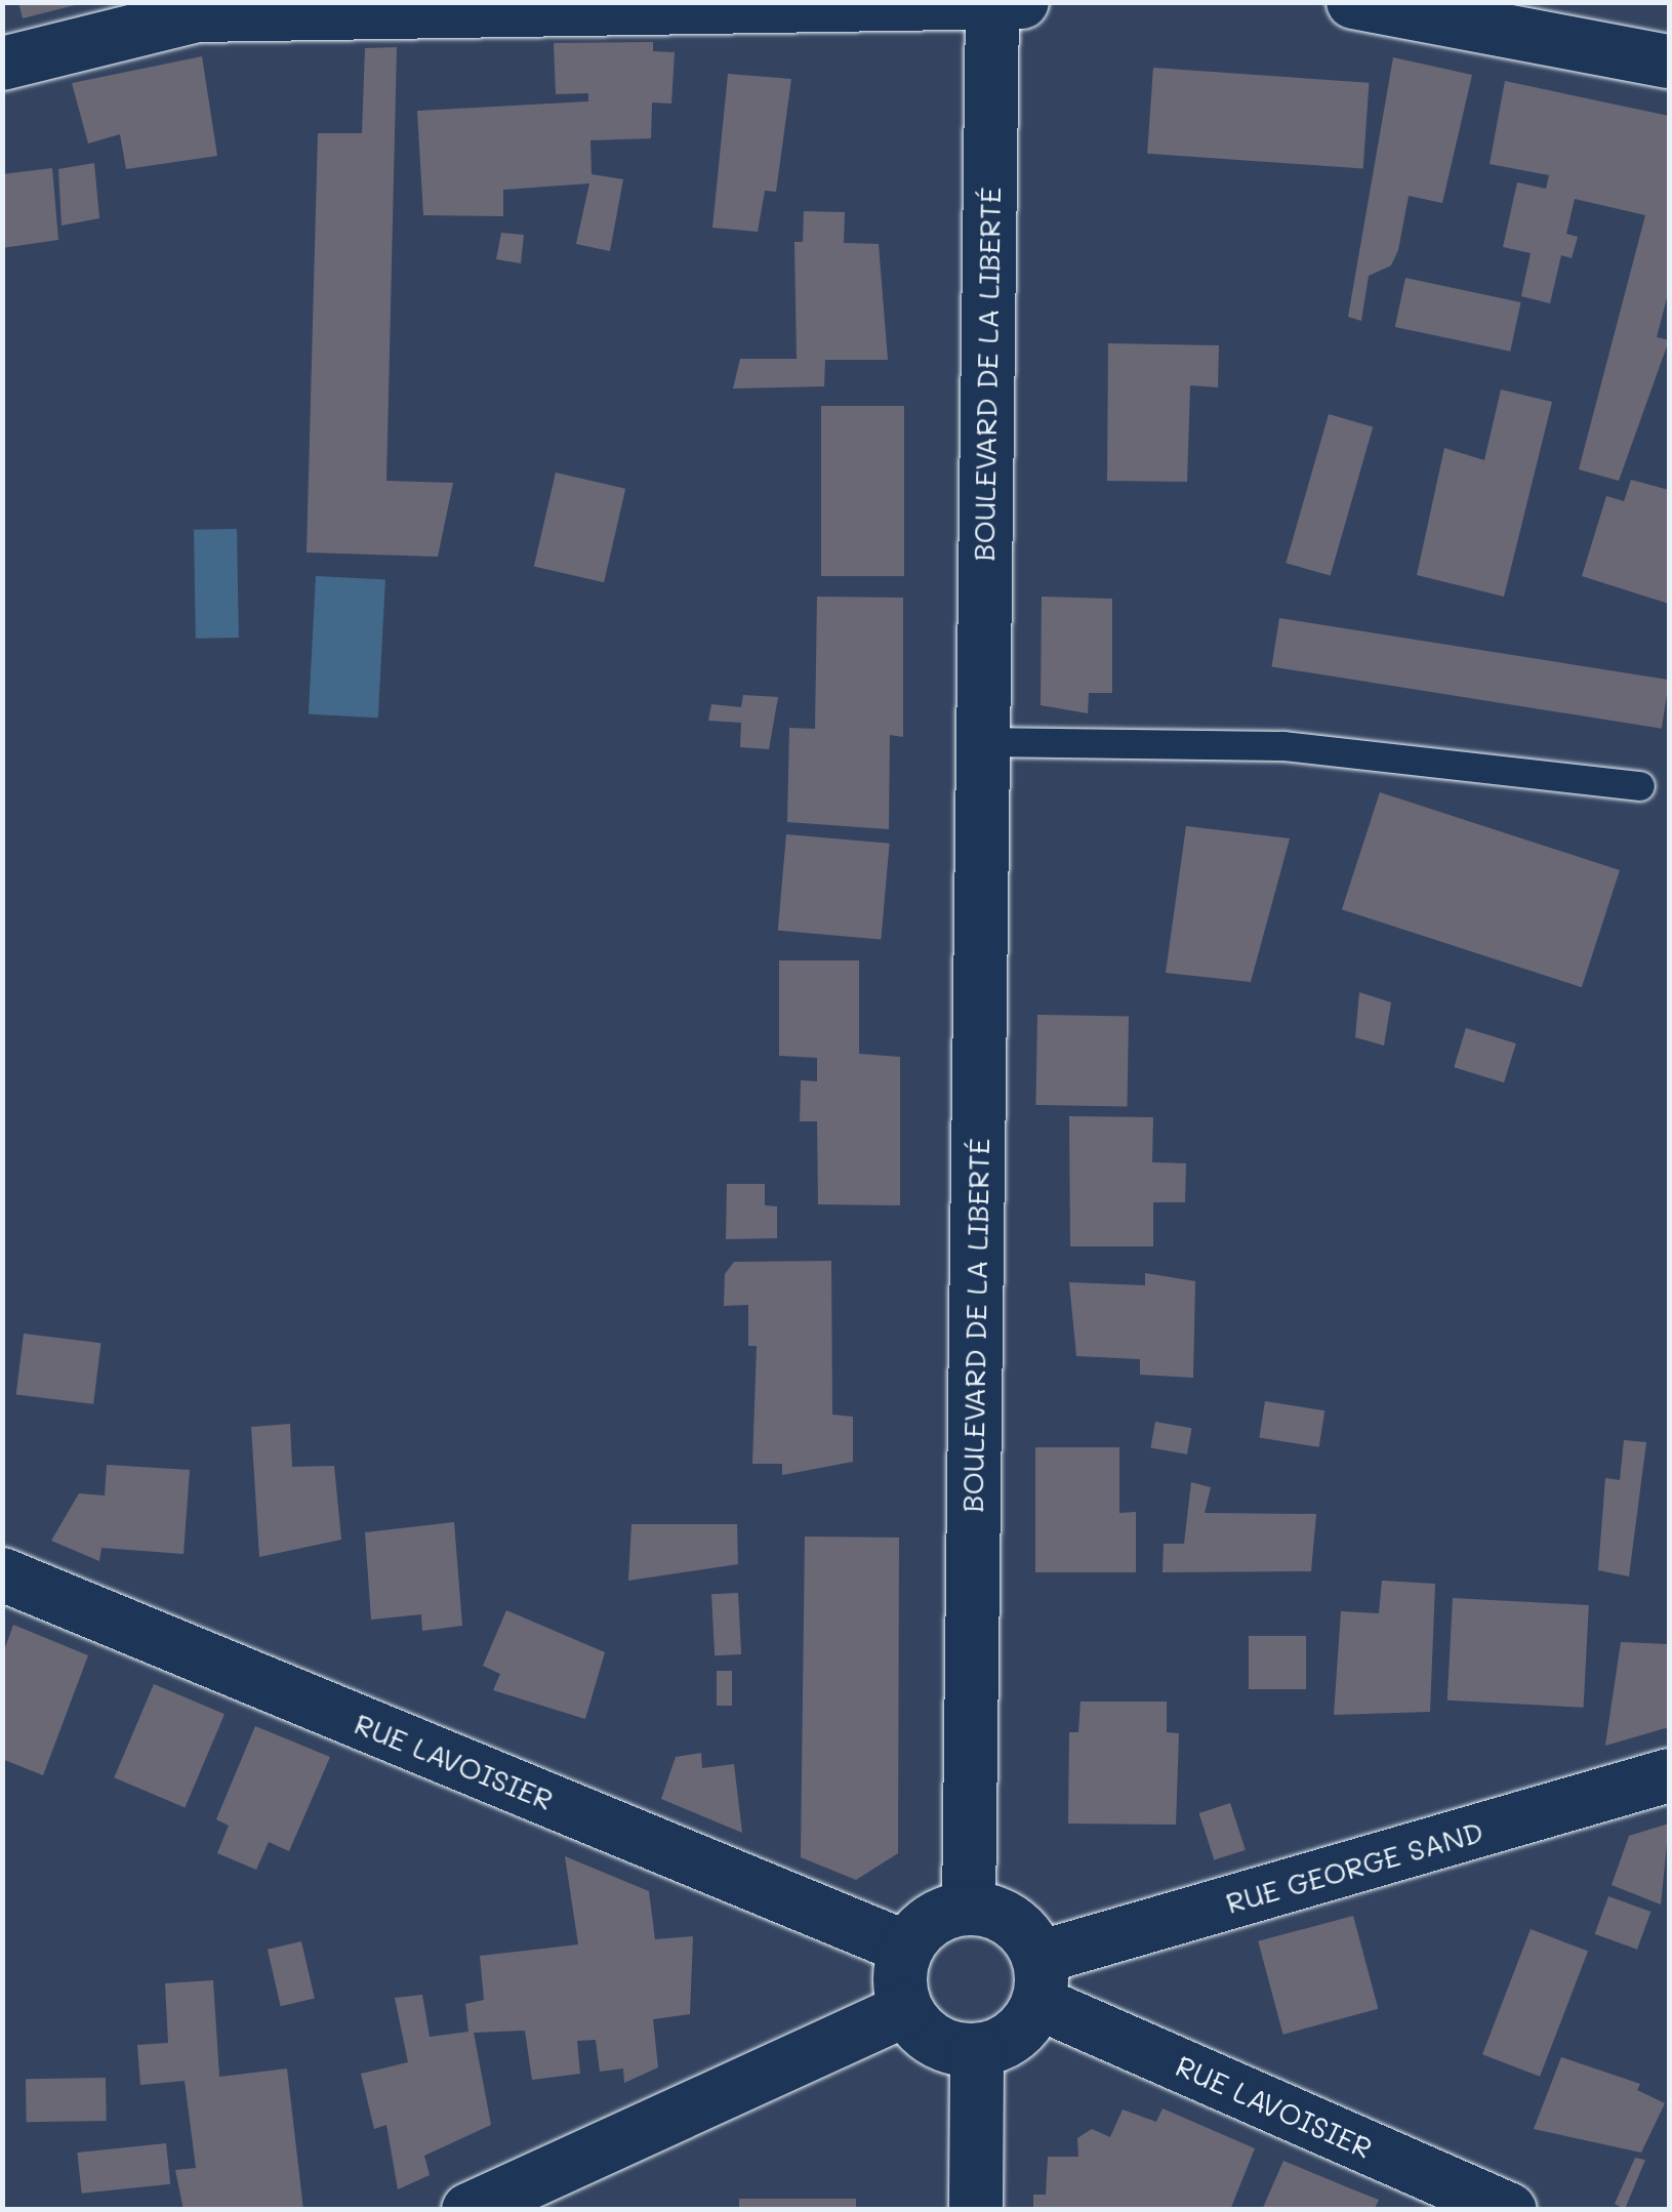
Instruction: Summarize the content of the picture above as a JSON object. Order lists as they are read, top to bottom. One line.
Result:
{"streets":{"street":["BOULEVARD DE LA LIBERTÉ","RUE LAVOISIER","RUE GEORGE SAND"]},"crossings":[["BOULEVARD DE LA LIBERTÉ","RUE LAVOISIER"],["BOULEVARD DE LA LIBERTÉ","RUE GEORGE SAND"],["RUE LAVOISIER","RUE GEORGE SAND"]]}
